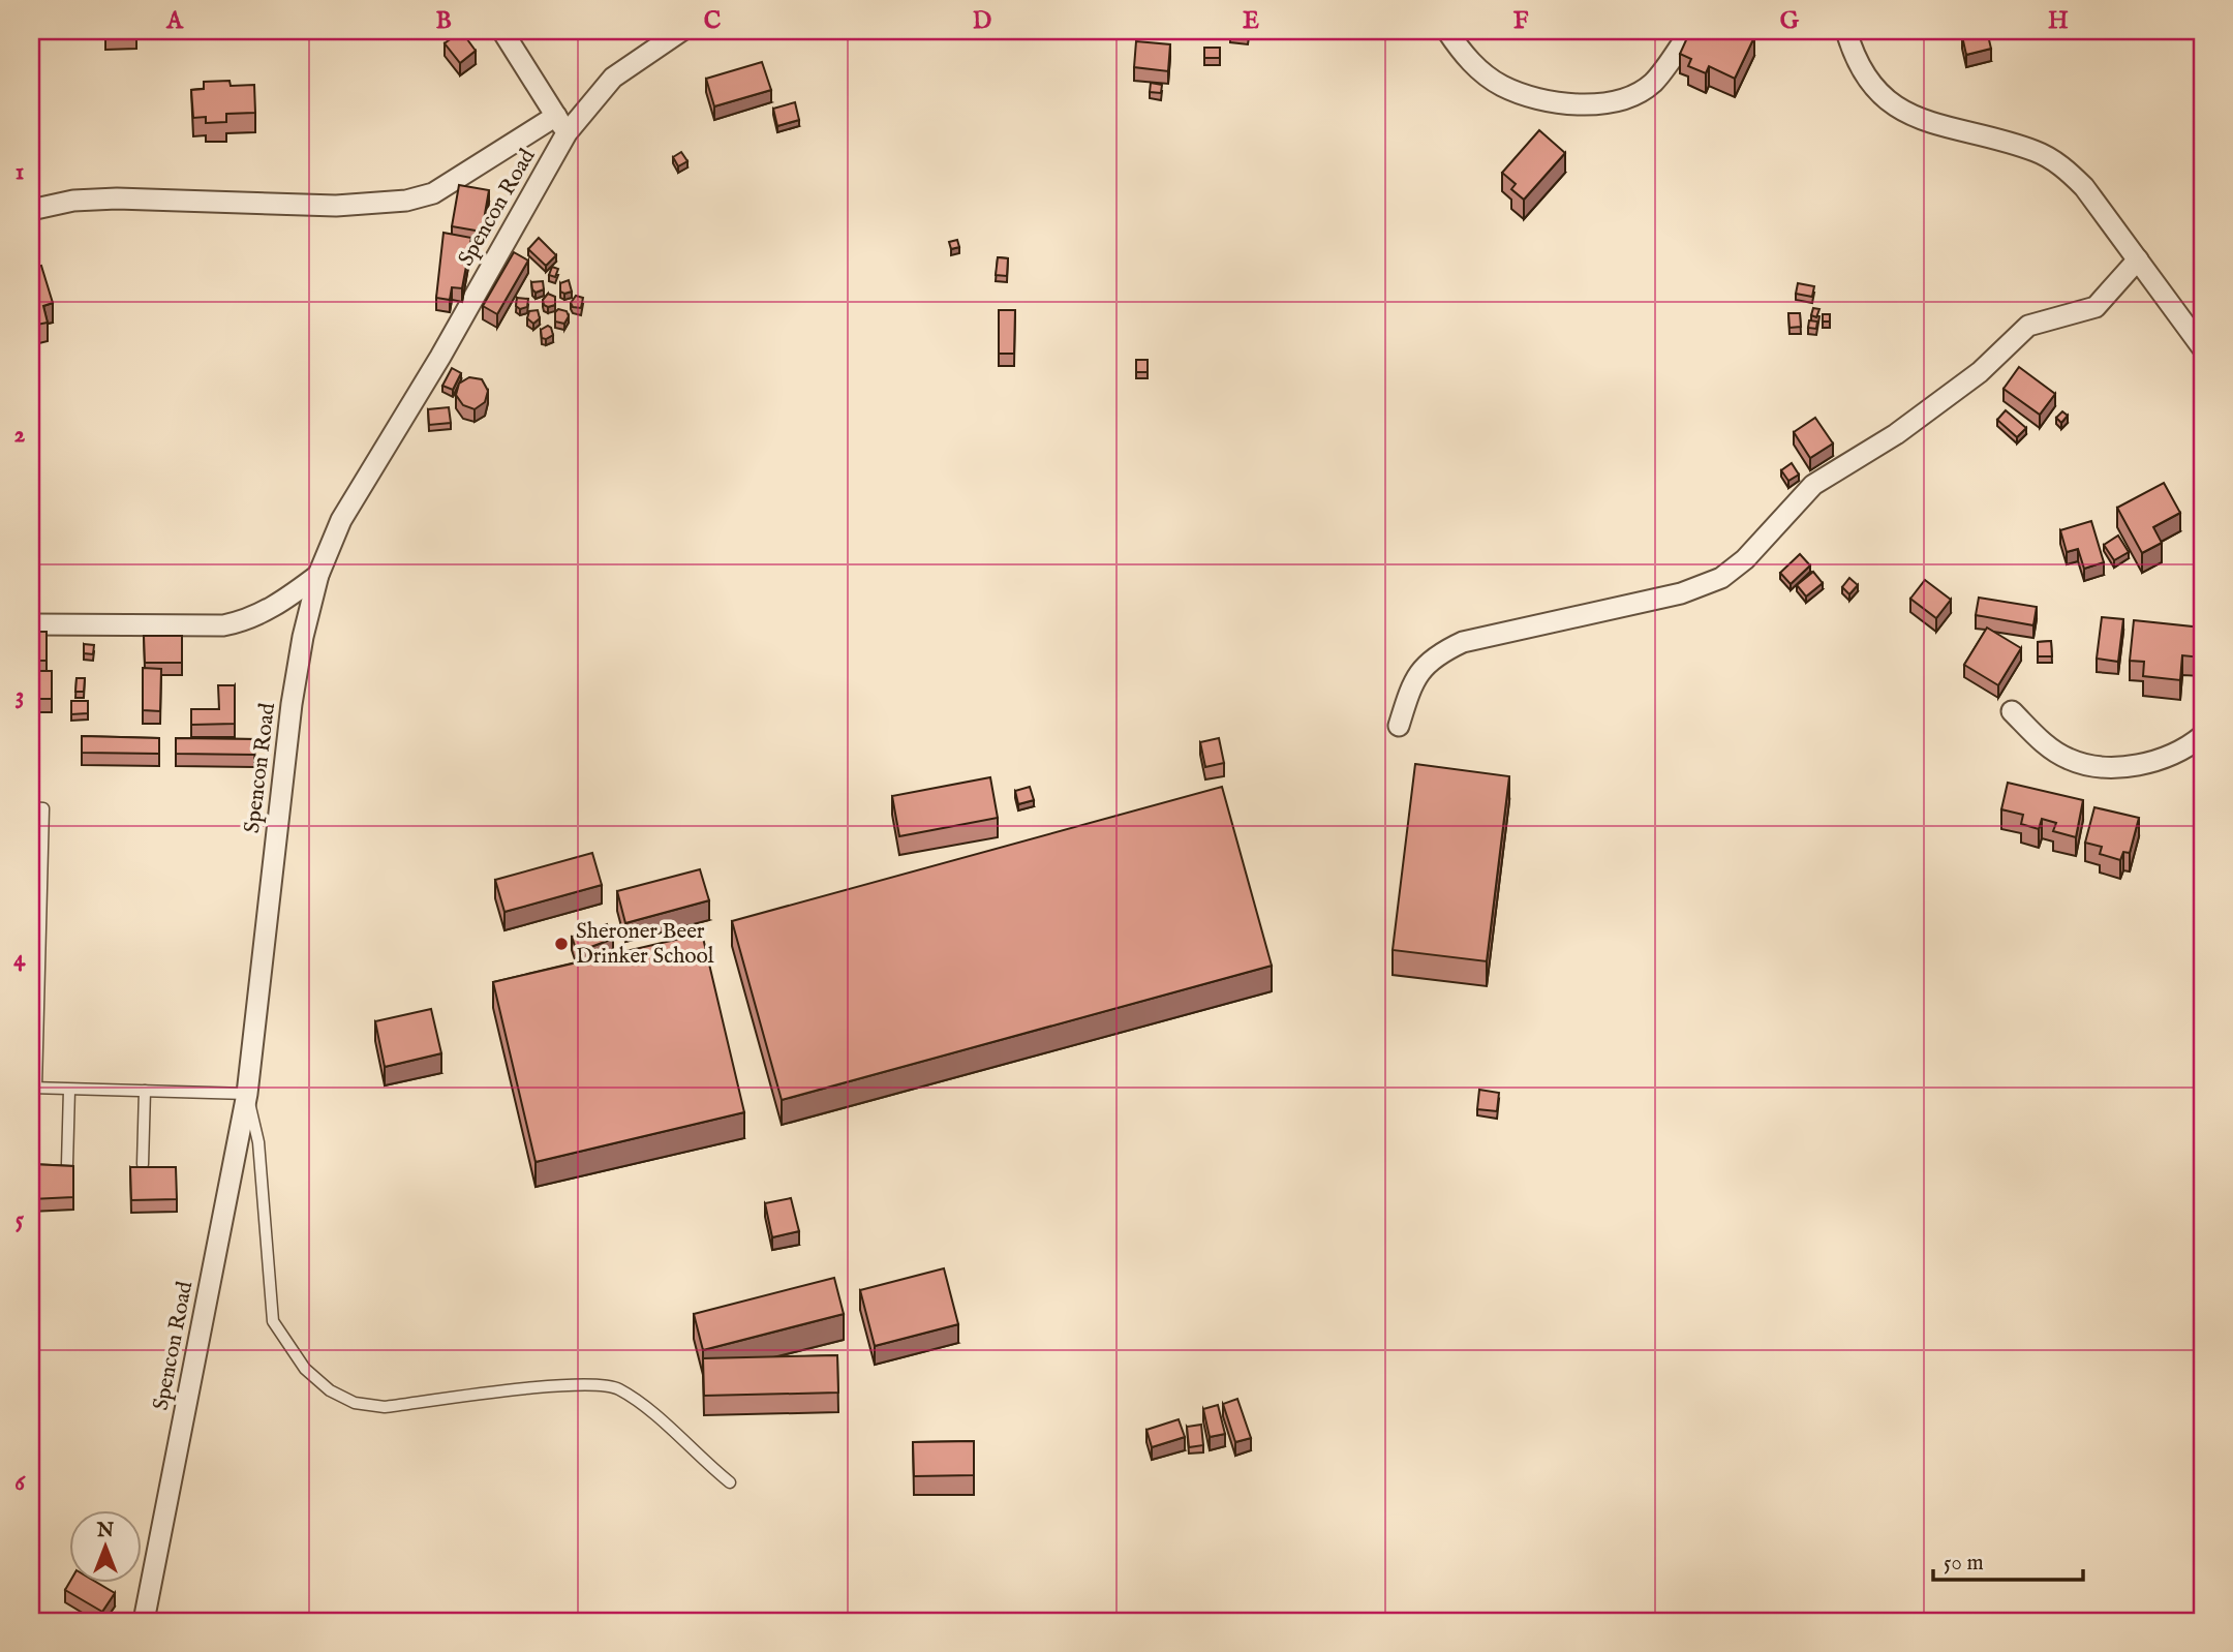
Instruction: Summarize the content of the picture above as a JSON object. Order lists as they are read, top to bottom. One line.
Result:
{"streets":{"street":["Spencon Road"]},"places":["Sheroner Beer Drinker School"],"scale_bar":"50 m","north":"top","grid":{"columns":["A","B","C","D","E","F","G","H"],"rows":["1","2","3","4","5","6"]}}
